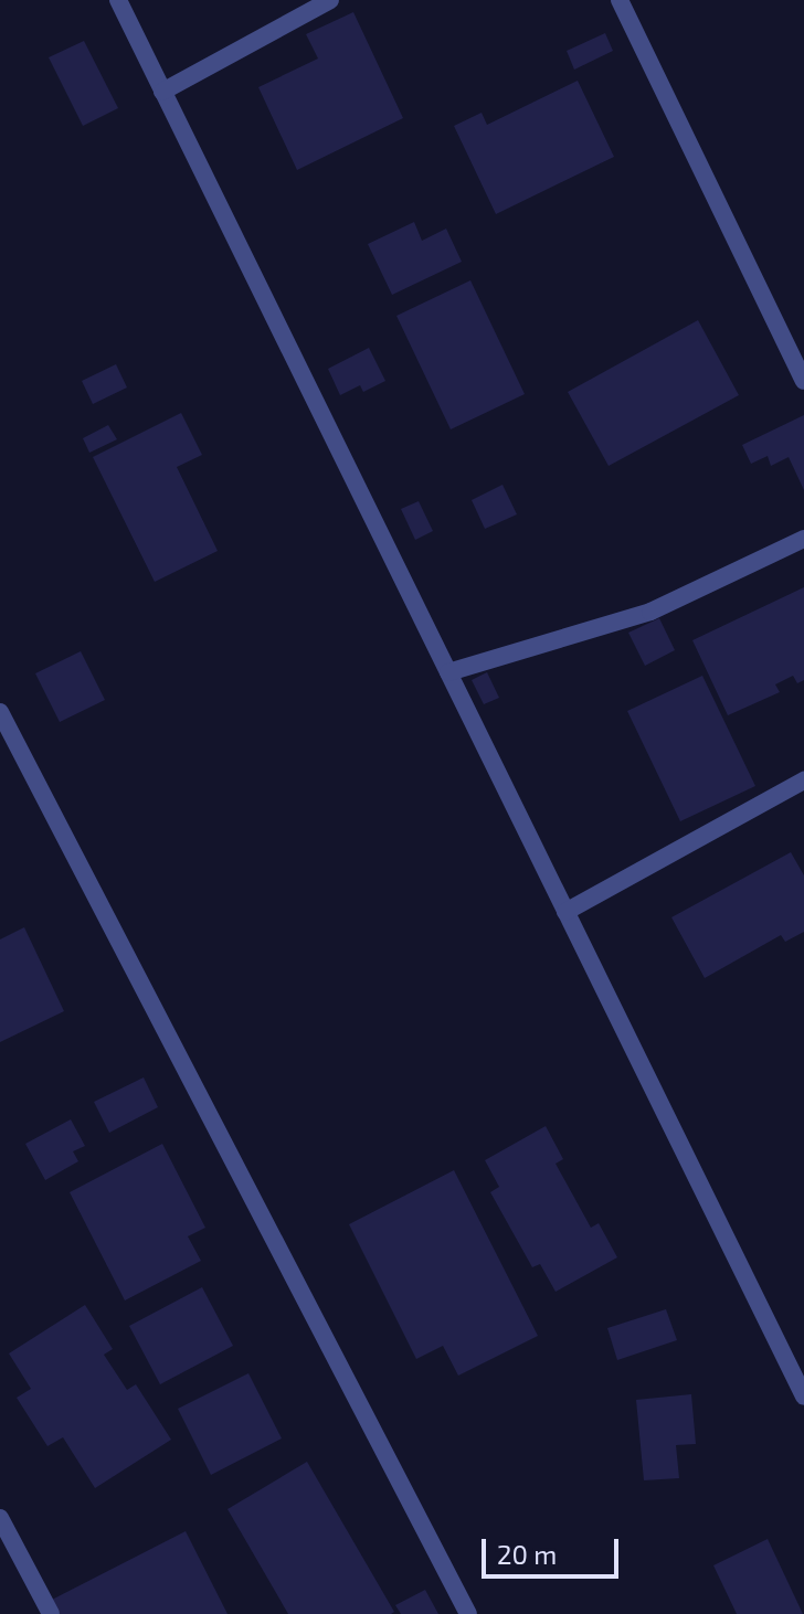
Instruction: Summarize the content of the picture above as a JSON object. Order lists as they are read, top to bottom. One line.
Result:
{"scale_bar":"20 m"}
